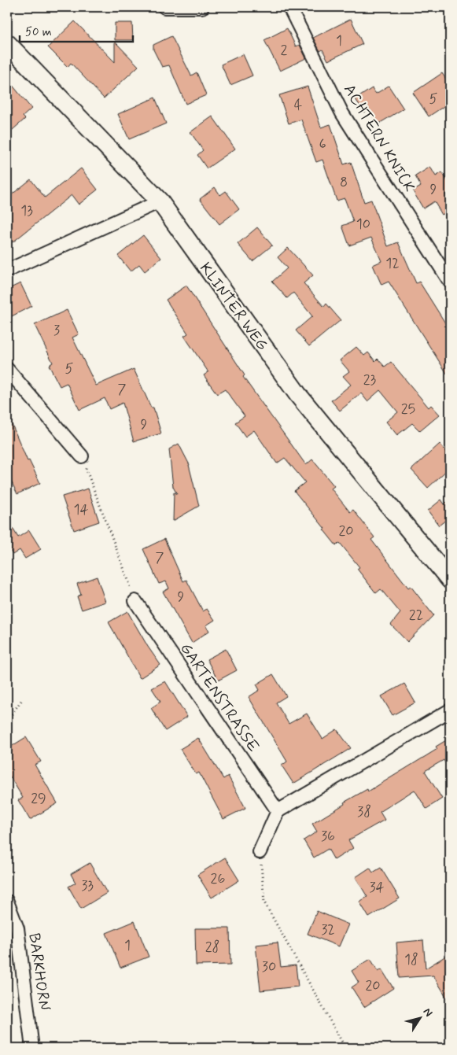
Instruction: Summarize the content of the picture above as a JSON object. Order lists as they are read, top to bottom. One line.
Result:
{"streets":{"street":["ACHTERN KNICK","KLINTER WEG","GARTENSTRASSE","BARKHORN"]},"house_numbers":["1","2","5","4","6","8","9","13","10","12","3","5","23","7","25","9","14","20","7","9","22","29","38","36","26","33","34","32","1","28","18","30","20"],"scale_bar":"50 m","north":"top right"}
